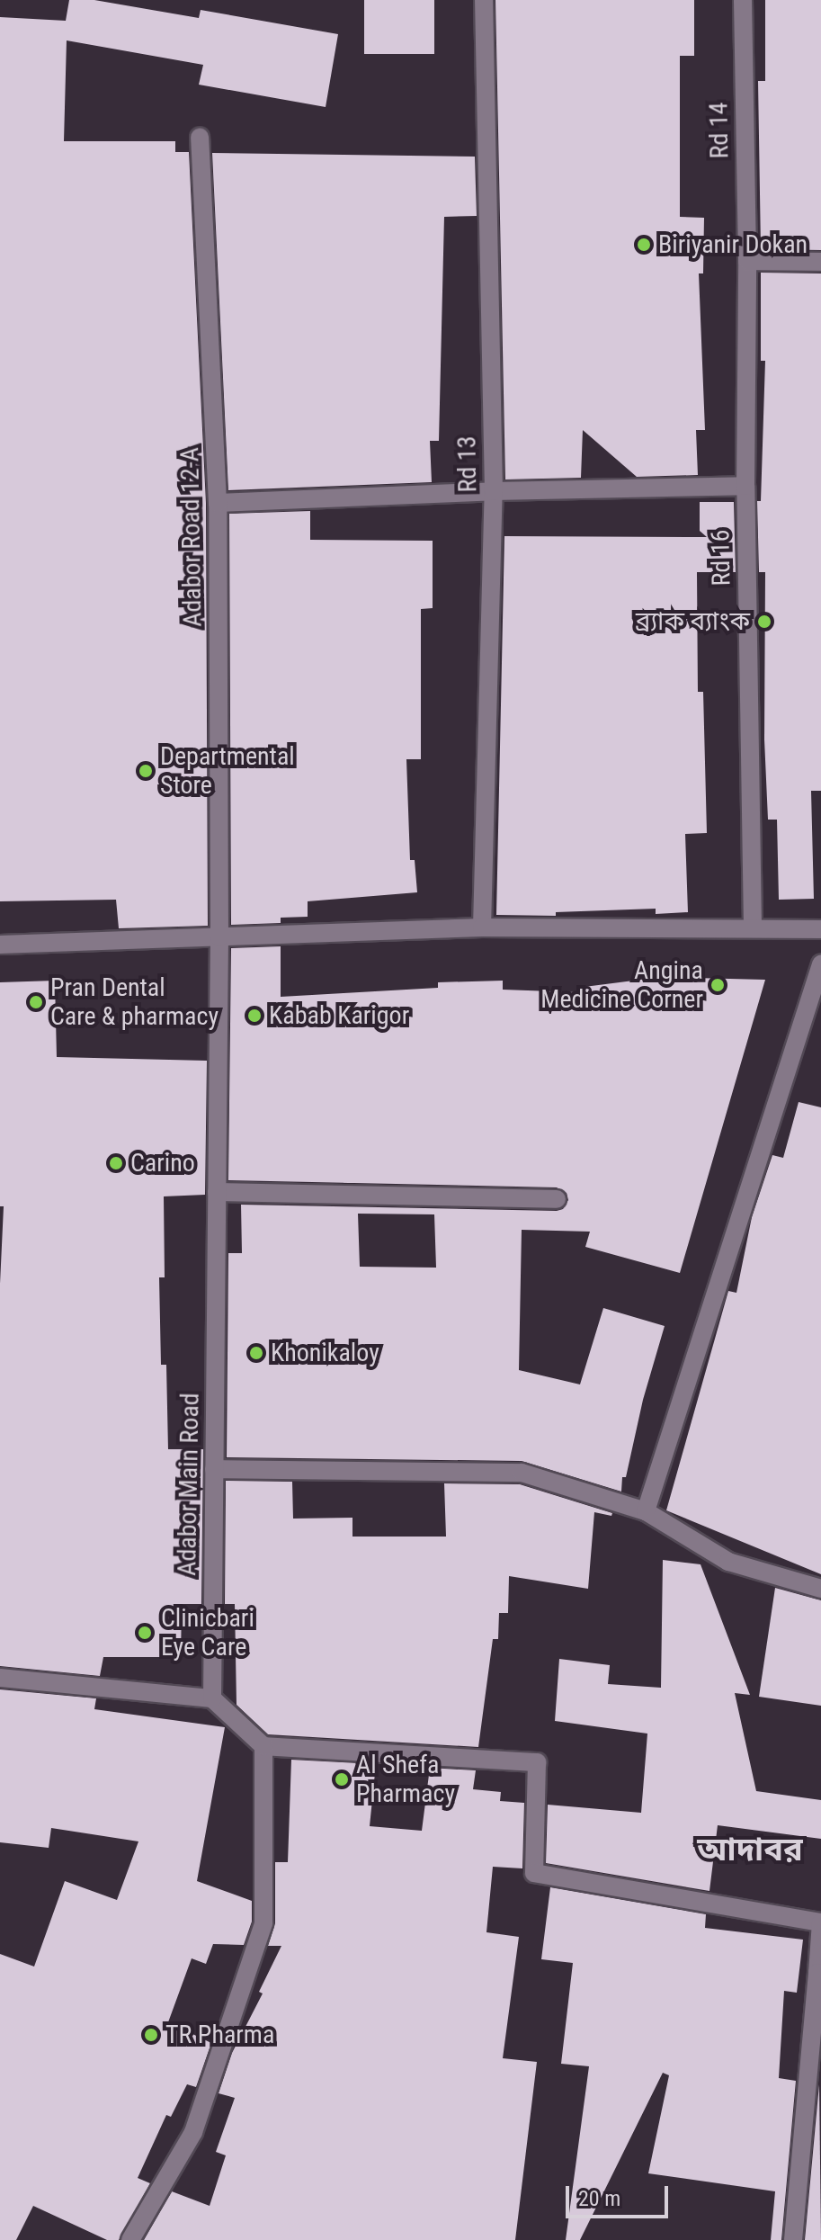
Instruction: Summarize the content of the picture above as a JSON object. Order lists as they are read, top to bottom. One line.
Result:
{"streets":{"street":["Rd 14","Rd 13","Adabor Road 12-A","Rd 16","Adabor Main Road"]},"crossings":[["Rd 14","Rd 16"],["Adabor Road 12-A","Adabor Main Road"]],"districts":["আদাবর"],"places":["Biriyanir Dokan","ব্র্যাক ব্যাংক","Departmental Store","Angina Medicine Corner","Pran Dental Care & pharmacy","Kabab Karigor","Carino","Khonikaloy","Clinicbari Eye Care","Al Shefa Pharmacy","TR Pharma"],"scale_bar":"20 m"}
